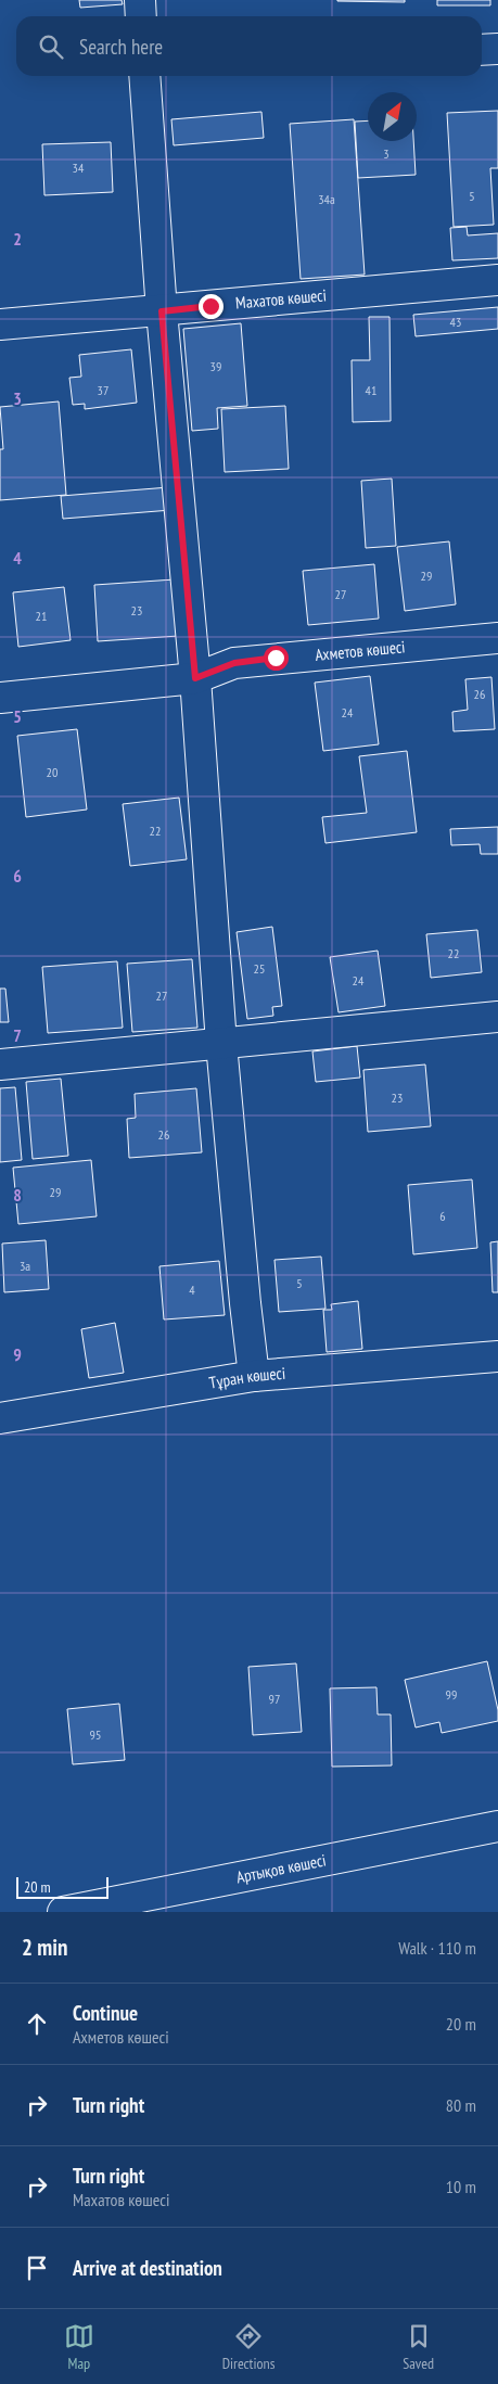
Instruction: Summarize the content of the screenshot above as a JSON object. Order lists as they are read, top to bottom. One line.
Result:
{"streets":{"main road":["Махатов көшесі","Ахметов көшесі","Тұран көшесі","Артықов көшесі"]},"house_numbers":["3","34","5","34а","43","39","37","41","29","27","23","21","26","24","20","22","22","25","24","27","23","26","29","6","3а","5","4","99","97","95"],"scale_bar":"20 m","north":"top right","page":{"search":"Search here","scale":"20 m","heading":["2 min","Walk · 110 m"],"list":[["Continue","Ахметов көшесі","20 m"],["Turn right","80 m"],["Turn right","Махатов көшесі","10 m"],"Arrive at destination"],"nav":["Map","Directions","Saved"]},"grid":{"rows":["2","3","4","5","6","7","8","9"]}}
